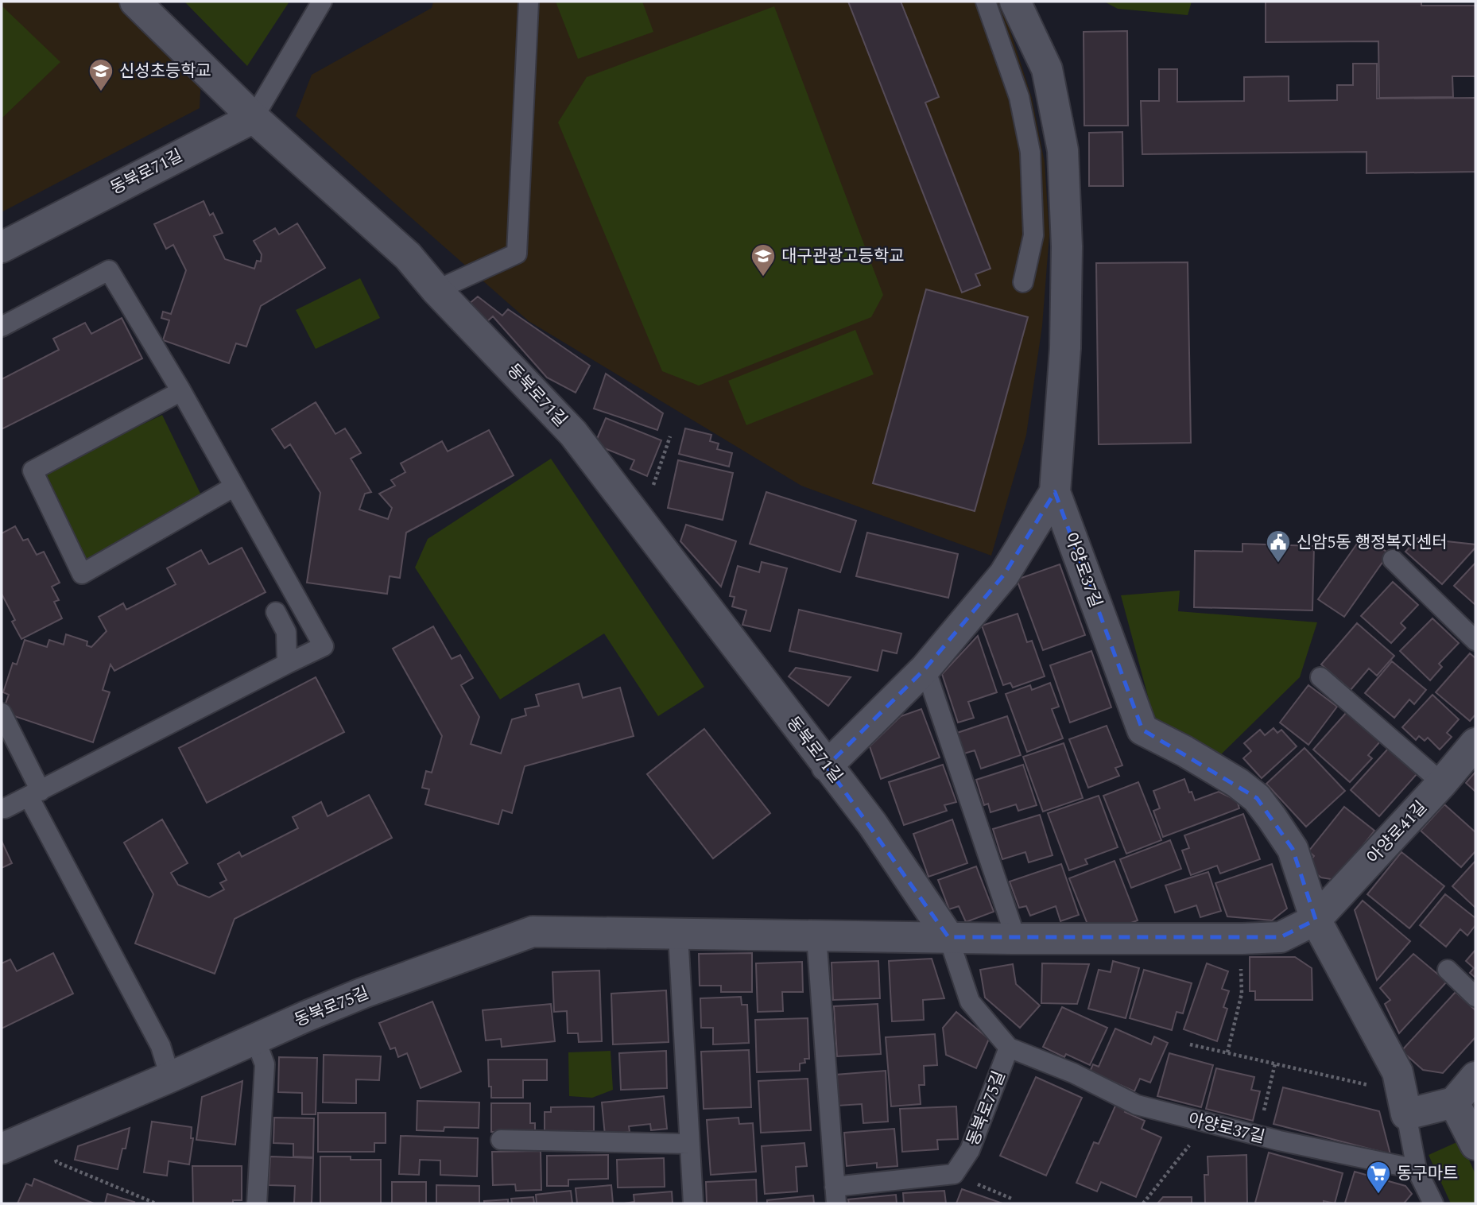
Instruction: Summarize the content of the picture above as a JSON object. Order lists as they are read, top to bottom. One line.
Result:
{"streets":{"street":["동북로71길","아양로37길","아양로41길","동북로75길"]},"crossings":[["동북로71길","동북로75길"],["아양로37길","아양로41길"],["아양로37길","동북로75길"],["아양로41길","동북로75길"]],"places":{"school or university":["신성초등학교","대구관광고등학교"],"public building":["신암5동 행정복지센터"],"supermarket":["동구마트"]}}
